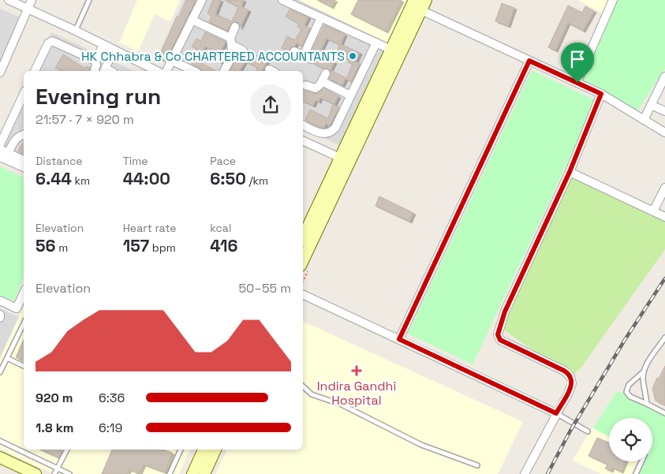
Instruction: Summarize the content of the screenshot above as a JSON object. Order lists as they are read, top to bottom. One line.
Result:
{"places":{"other":["HK Chhabra & Co CHARTERED ACCOUNTANTS"],"health":["Indira Gandhi Hospital"]},"page":{"heading":["Evening run","21:57 · 7 × 920 m"],"stats":[["Distance","6.44 km"],["Time","44:00"],["Pace","6:50 /km"],["Elevation","56 m"],["Heart rate","157 bpm"],["kcal","416"]],"chart":["Elevation","50–55 m"],"list":[{"name":"920 m","note":"6:36"},{"name":"1.8 km","note":"6:19"}]}}
